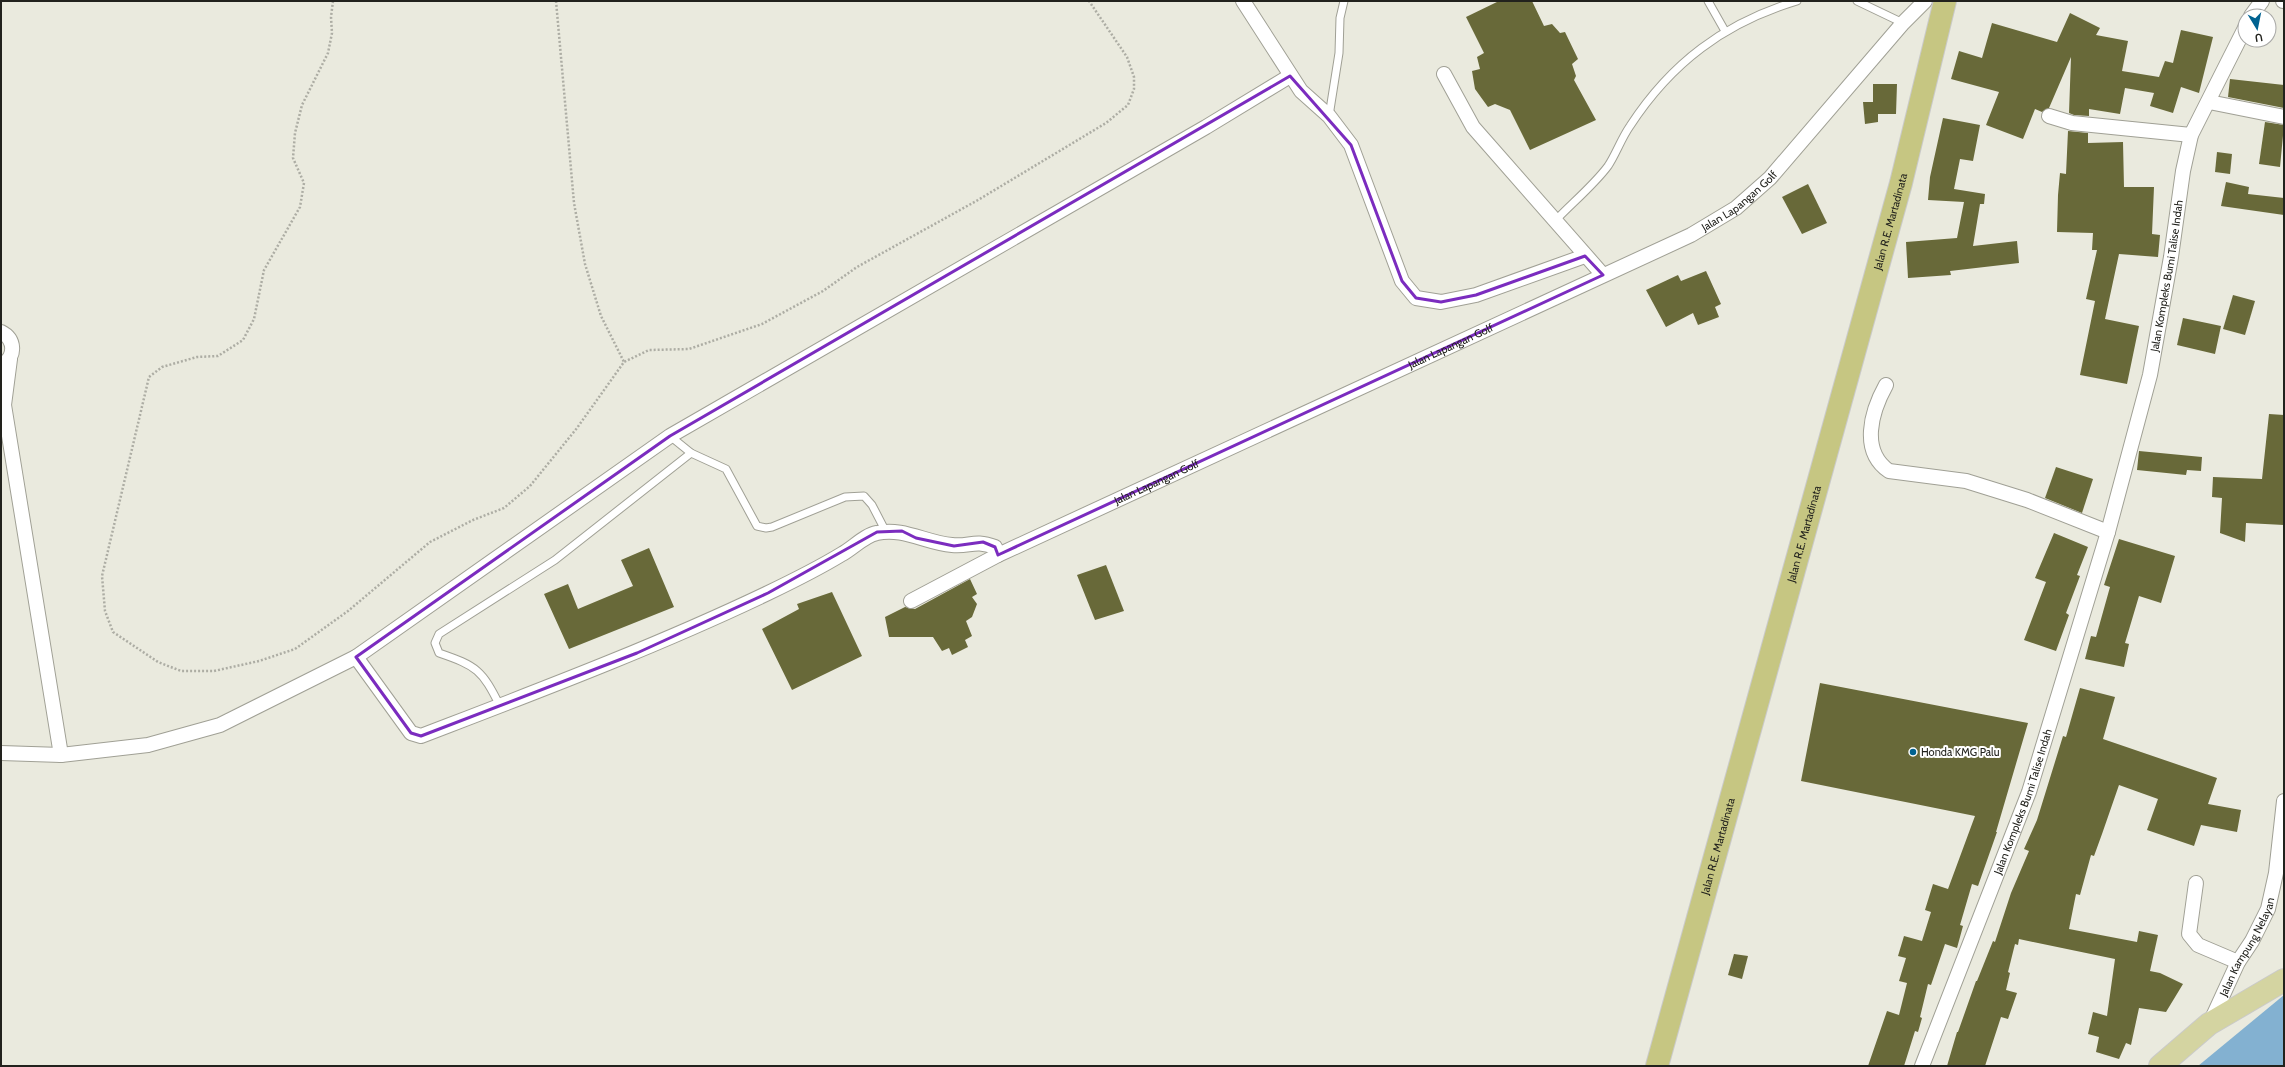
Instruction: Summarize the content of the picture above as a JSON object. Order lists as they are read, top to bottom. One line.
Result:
{"streets":{"highway":["Jalan R.E. Martadinata"],"main road":["Jalan Kampung Nelayan"],"street":["Jalan Lapangan Golf","Jalan Kompleks Bumi Talise Indah"]},"places":["Honda KMG Palu"],"north":"bottom"}
